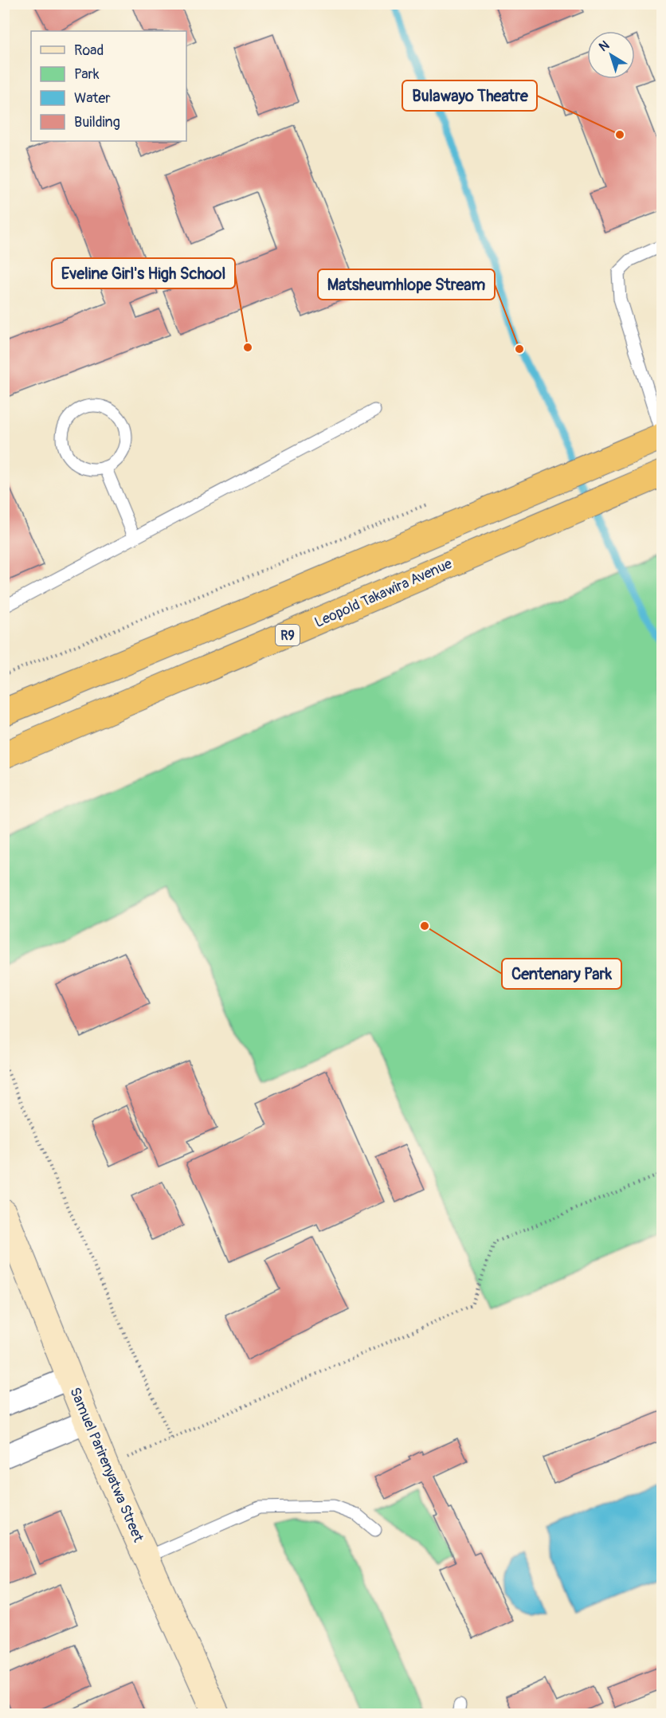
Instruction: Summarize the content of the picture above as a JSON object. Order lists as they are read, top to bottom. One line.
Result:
{"streets":{"highway":["Leopold Takawira Avenue","R9"],"street":["Samuel Parirenyatwa Street"]},"places":["Bulawayo Theatre","Eveline Girl's High School","Matsheumhlope Stream","Centenary Park"],"legend":["Road","Park","Water","Building"],"north":"top left"}
